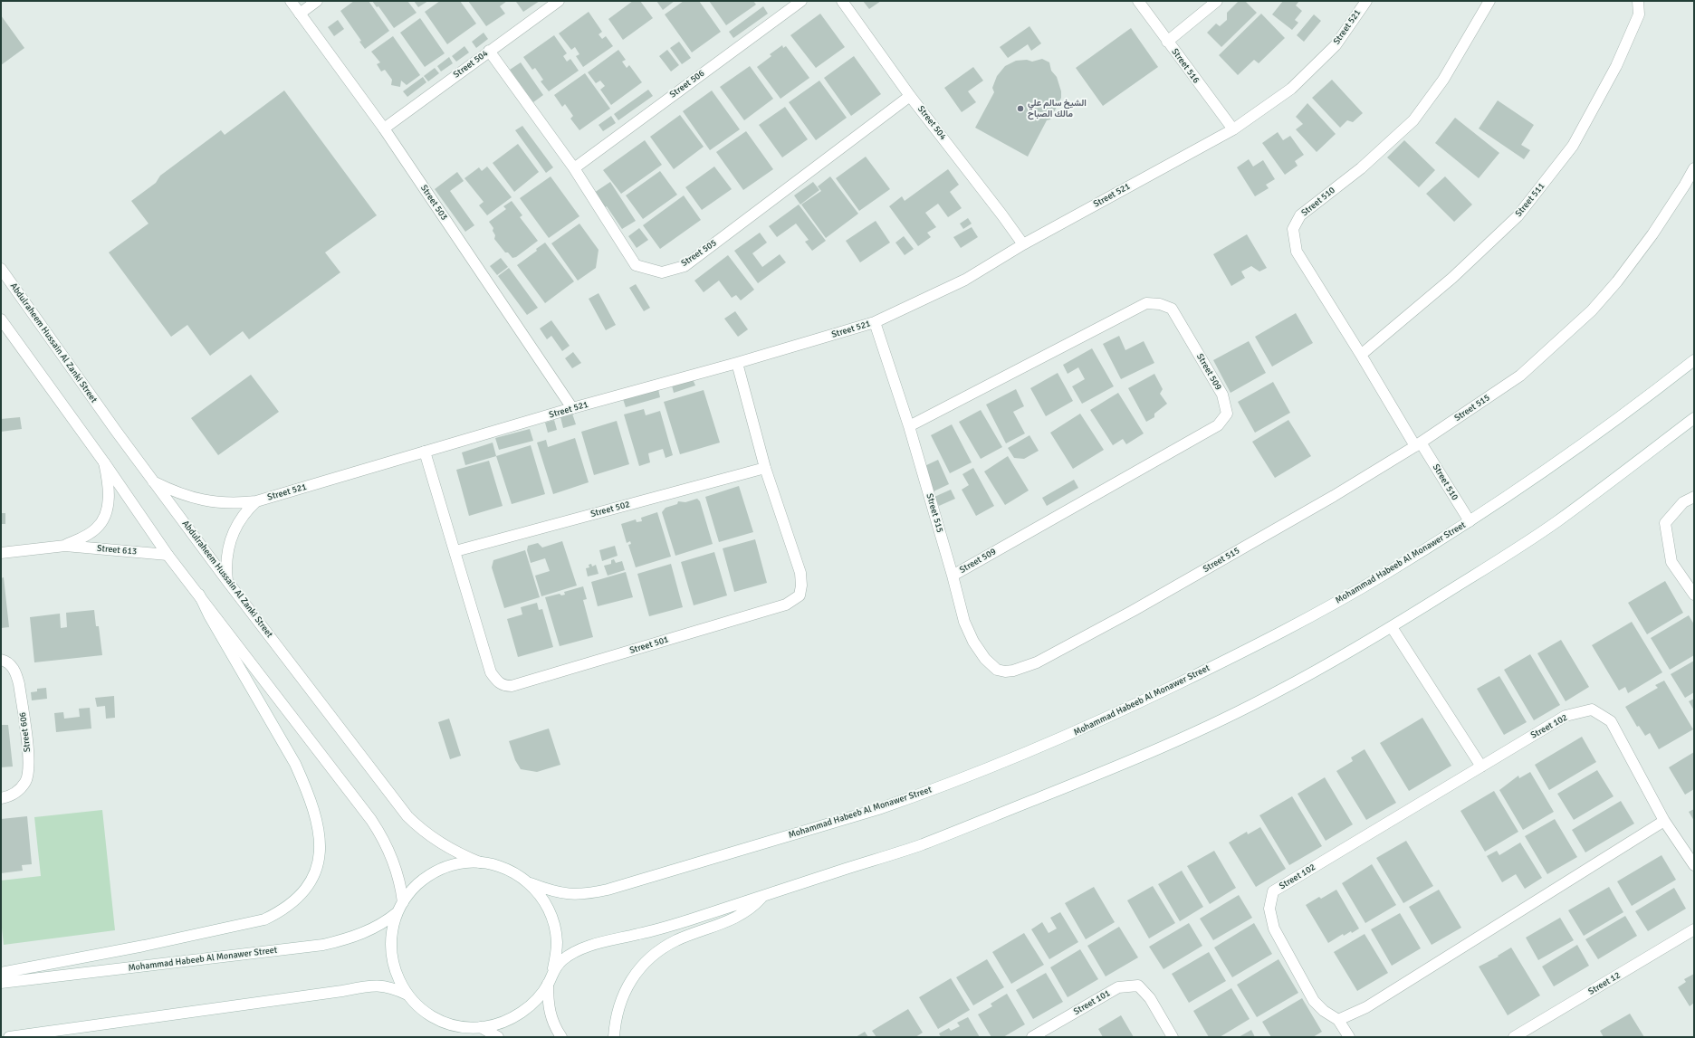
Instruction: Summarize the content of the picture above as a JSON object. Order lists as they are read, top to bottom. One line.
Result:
{"streets":{"street":["Street 521","Street 504","Street 516","Street 506","Street 511","Street 510","Street 503","Street 505","Abdulraheem Hussain Al Zanki Street","Street 509","Street 515","Street 502","Street 613","Mohammad Habeeb Al Monawer Street","Street 501","Street 102","Street 606","Street 12","Street 101"]},"crossings":[["Street 521","Street 504"],["Street 521","Street 516"],["Street 521","Street 503"],["Street 521","Abdulraheem Hussain Al Zanki Street"],["Street 521","Street 515"],["Street 521","Street 501"],["Street 504","Street 503"],["Street 504","Street 505"],["Street 506","Street 505"],["Street 511","Street 510"],["Street 510","Street 515"],["Street 510","Mohammad Habeeb Al Monawer Street"],["Street 509","Street 515"],["Street 502","Street 501"]],"places":["الشيخ سالم علي مالك الصباح"]}
